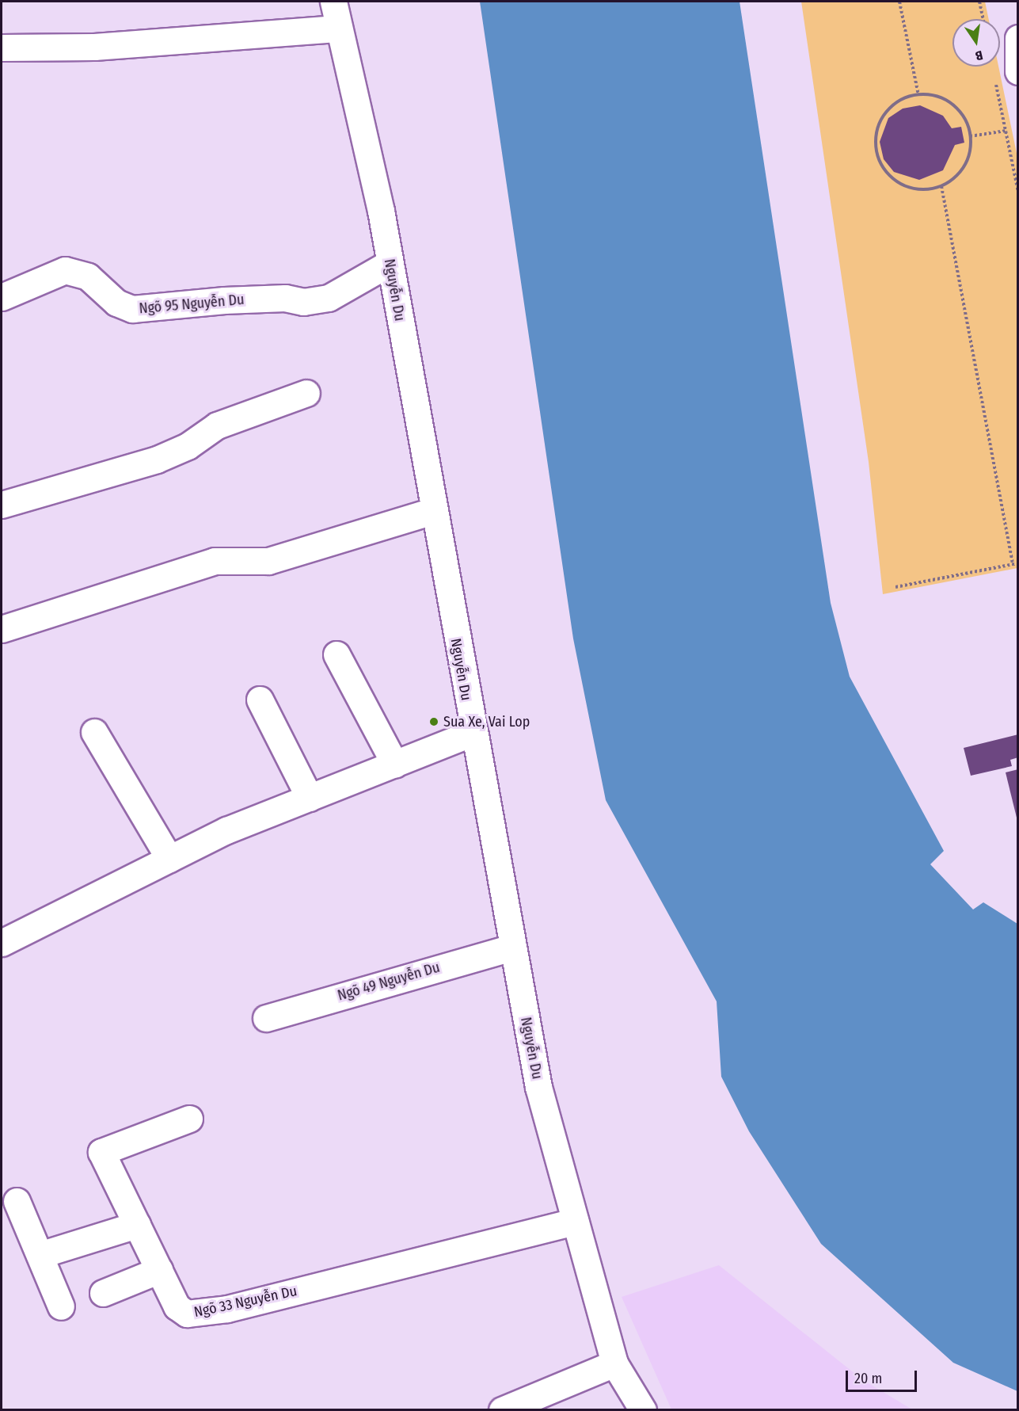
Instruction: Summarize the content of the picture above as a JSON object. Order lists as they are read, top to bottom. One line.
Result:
{"streets":{"street":["Nguyễn Du","Ngõ 95 Nguyễn Du","Ngõ 49 Nguyễn Du","Ngõ 33 Nguyễn Du"]},"crossings":[["Nguyễn Du","Ngõ 95 Nguyễn Du"],["Nguyễn Du","Ngõ 49 Nguyễn Du"],["Nguyễn Du","Ngõ 33 Nguyễn Du"]],"places":["Sua Xe, Vai Lop"],"scale_bar":"20 m","north":"bottom"}
